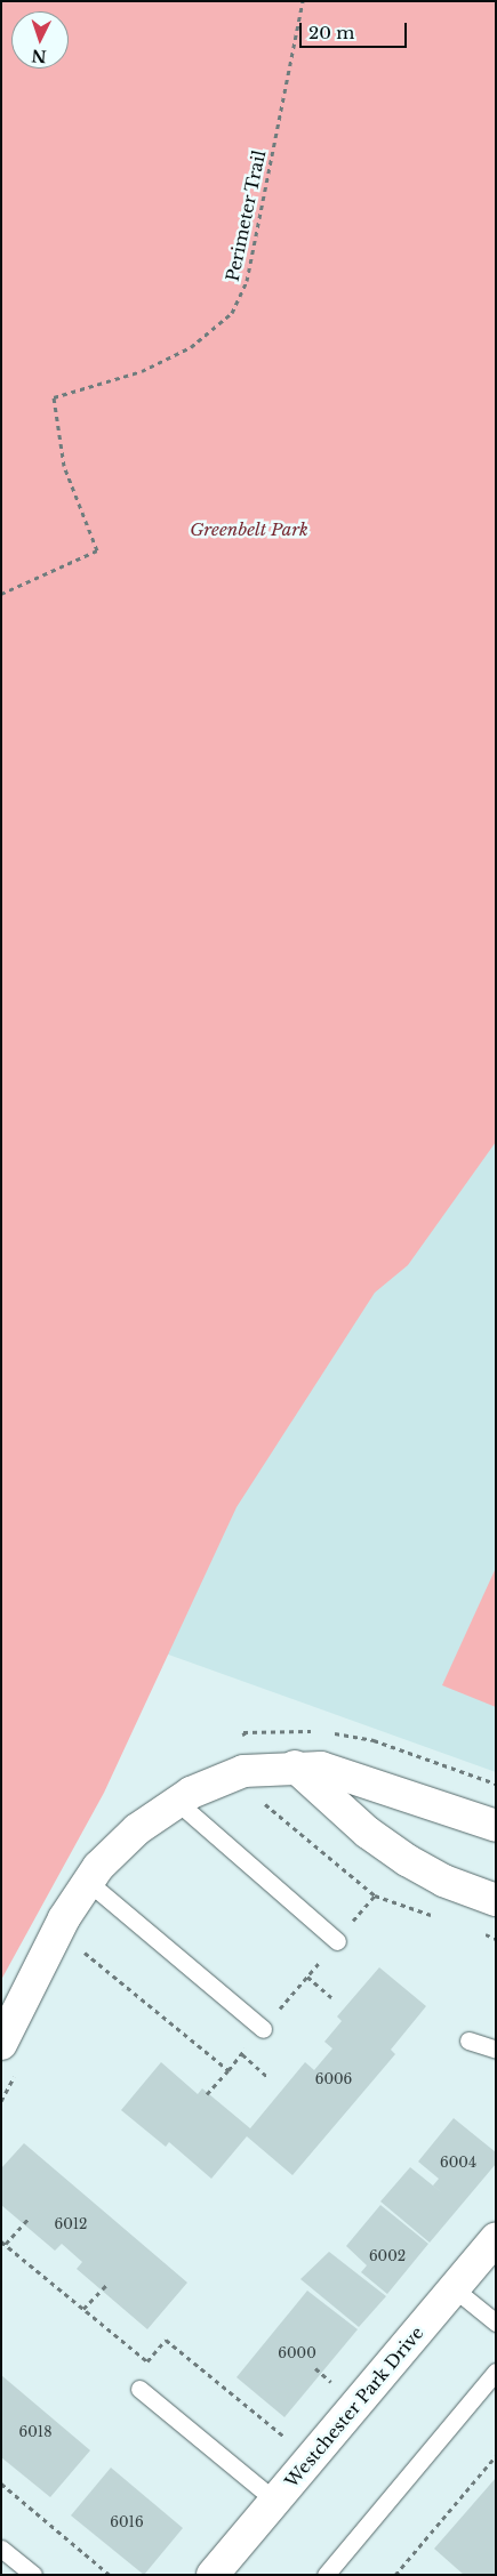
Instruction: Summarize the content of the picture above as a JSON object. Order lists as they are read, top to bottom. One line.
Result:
{"streets":{"street":["Westchester Park Drive"],"path":["Perimeter Trail"]},"parks":["Greenbelt Park"],"house_numbers":["6006","6004","6012","6002","6000","6018","6016"],"scale_bar":"20 m","north":"bottom"}
